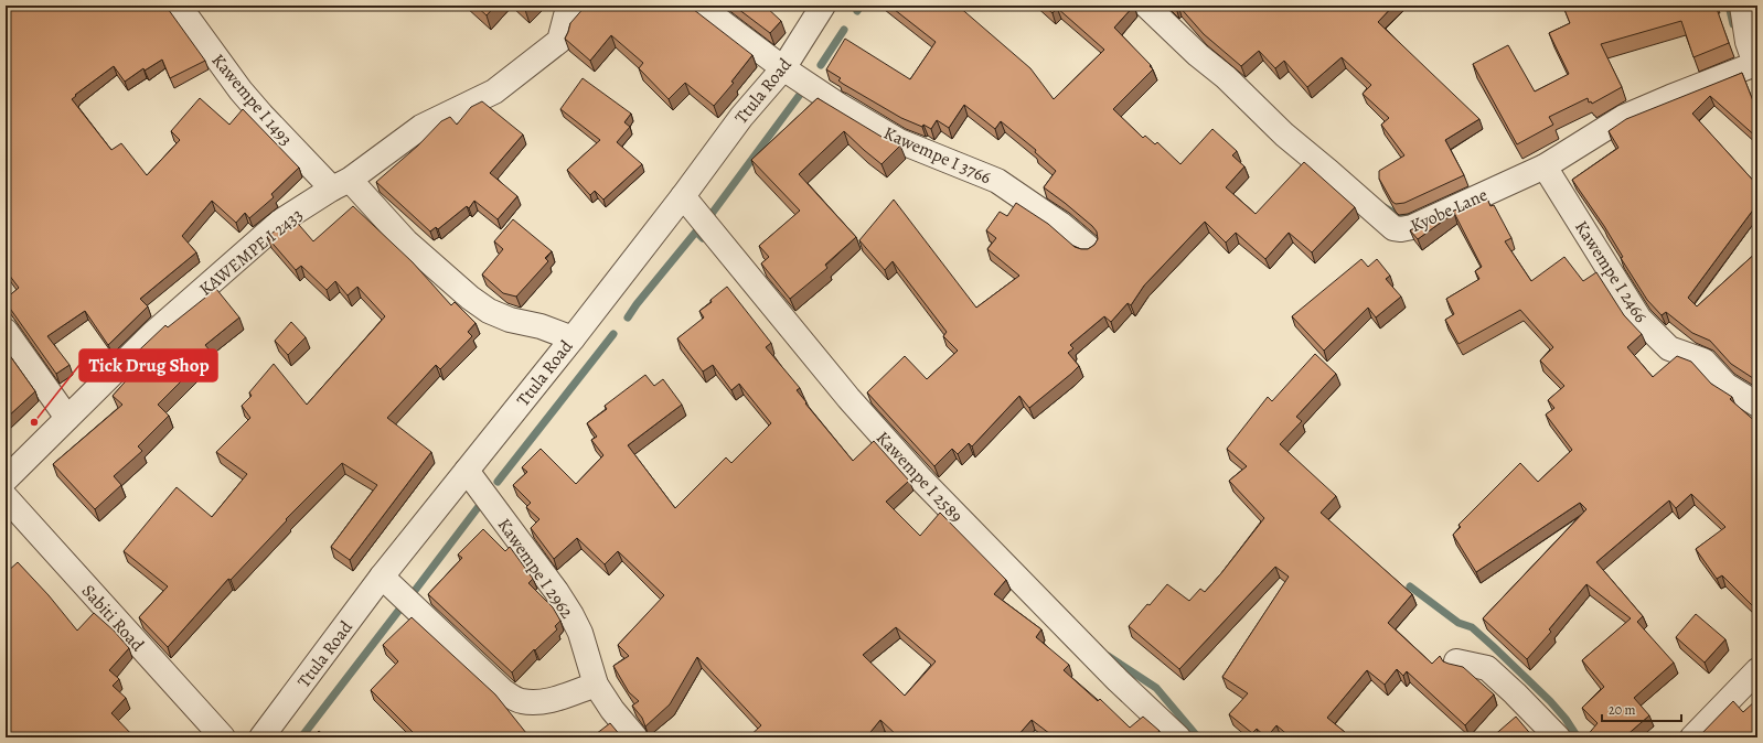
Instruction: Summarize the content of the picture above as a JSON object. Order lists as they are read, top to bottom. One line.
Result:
{"streets":{"street":["Ttula Road","Kawempe I 1493","Kawempe I 3766","Kyobe Lane","KAWEMPE I 2433","Kawempe I 2466","Kawempe I 2589","Kawempe I 2962","Sabiti Road"]},"crossings":[["Ttula Road","Kawempe I 1493"],["Ttula Road","Kawempe I 3766"],["Ttula Road","Kawempe I 2589"],["Ttula Road","Kawempe I 2962"],["Kawempe I 1493","KAWEMPE I 2433"],["Kyobe Lane","Kawempe I 2466"]],"places":["Tick Drug Shop"],"scale_bar":"20 m"}
